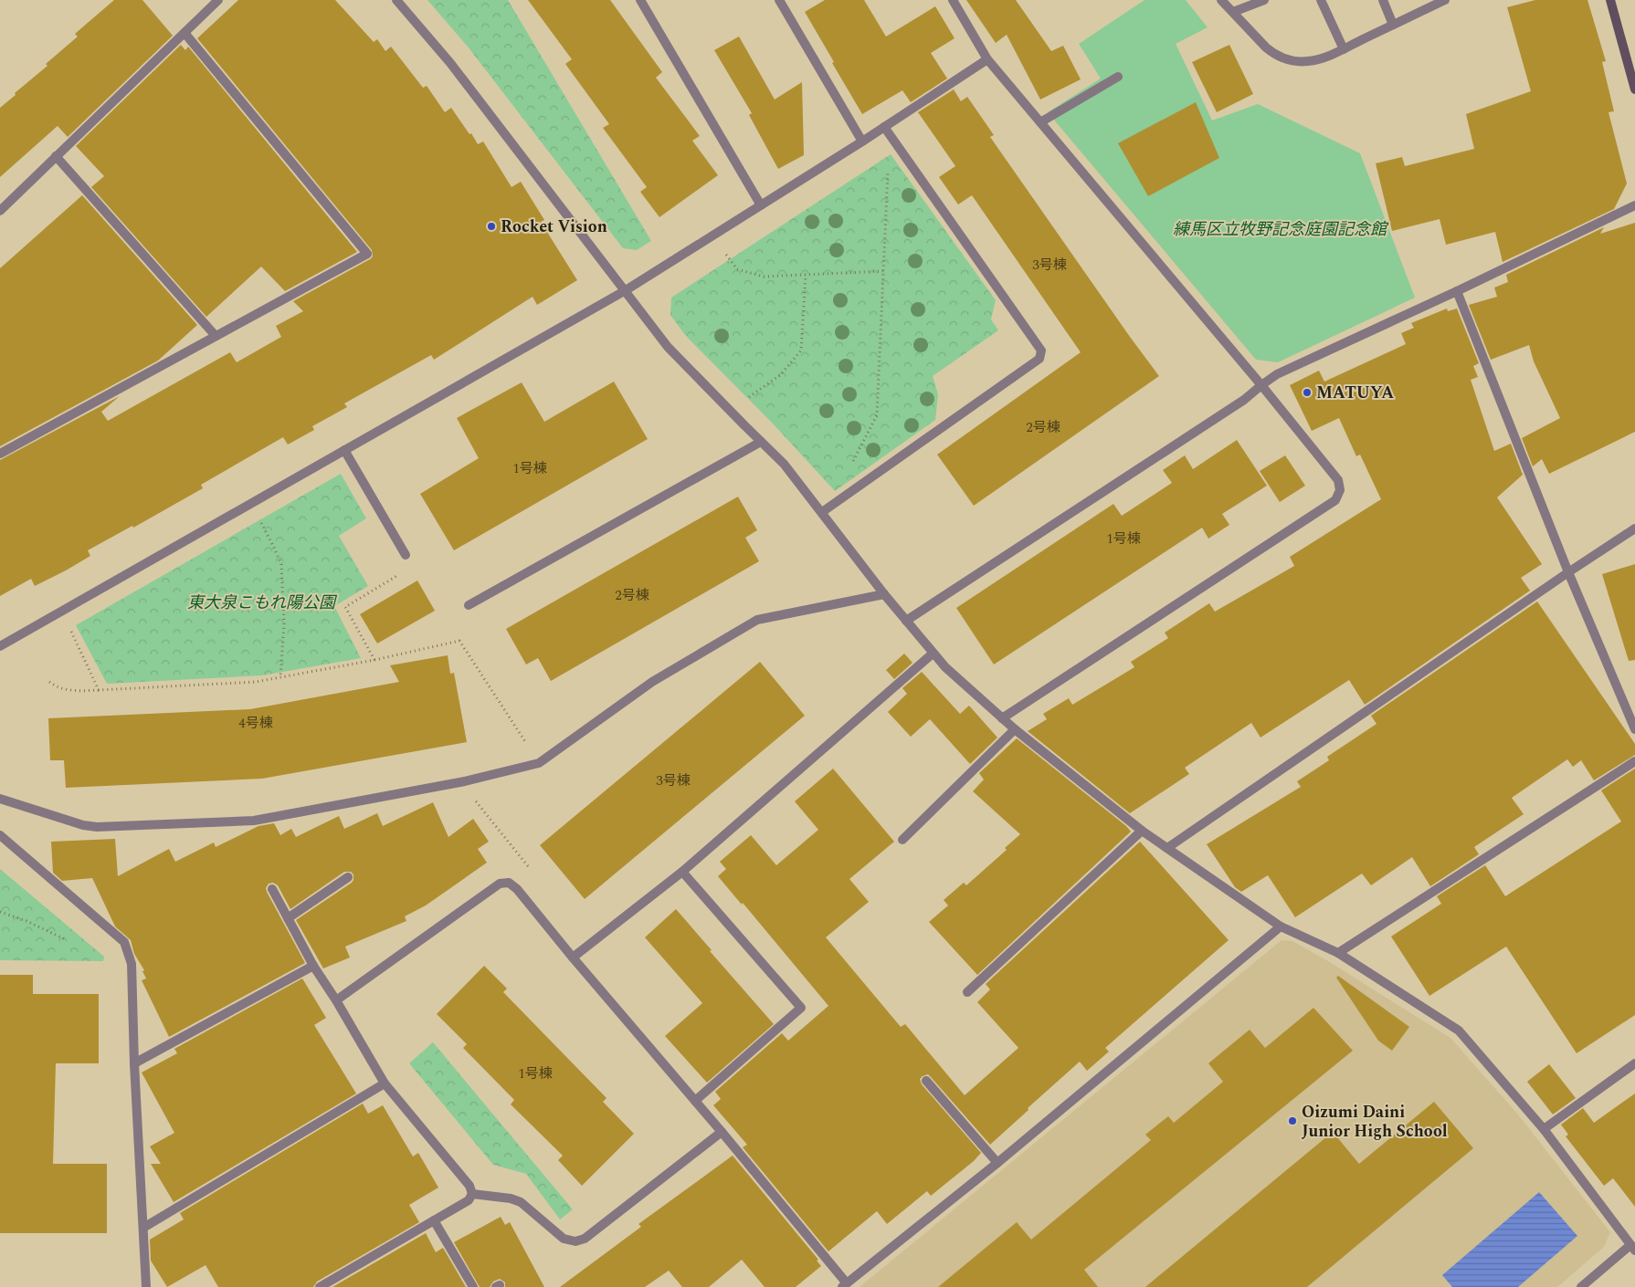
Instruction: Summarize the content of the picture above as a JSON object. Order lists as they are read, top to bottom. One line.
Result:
{"parks":["練馬区立牧野記念庭園記念館","東大泉こもれ陽公園"],"places":["Rocket Vision","MATUYA","Oizumi Daini Junior High School"],"house_numbers":["3号棟","2号棟","1号棟","1号棟","2号棟","4号棟","3号棟","1号棟"]}
